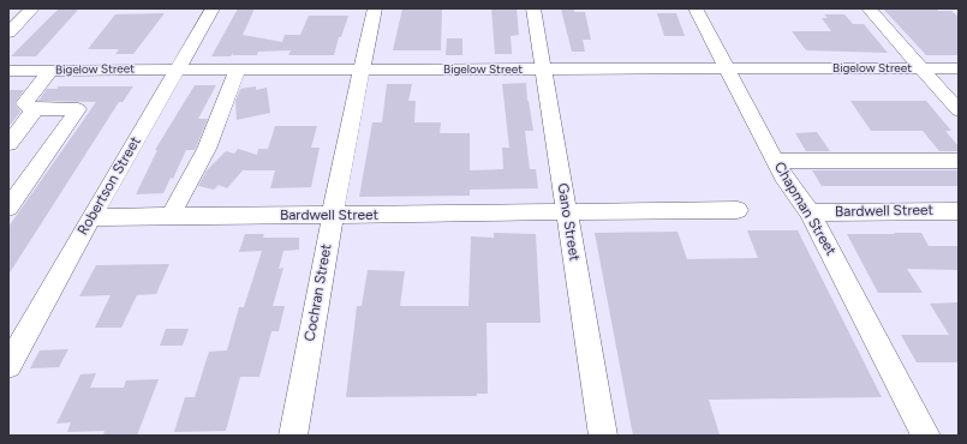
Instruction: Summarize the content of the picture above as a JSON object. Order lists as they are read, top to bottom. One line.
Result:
{"streets":{"street":["Bigelow Street","Robertson Street","Chapman Street","Bardwell Street","Gano Street","Cochran Street"]},"crossings":[["Bigelow Street","Robertson Street"],["Bigelow Street","Chapman Street"],["Bigelow Street","Gano Street"],["Bigelow Street","Cochran Street"],["Robertson Street","Bardwell Street"],["Chapman Street","Bardwell Street"],["Bardwell Street","Gano Street"],["Bardwell Street","Cochran Street"]]}
